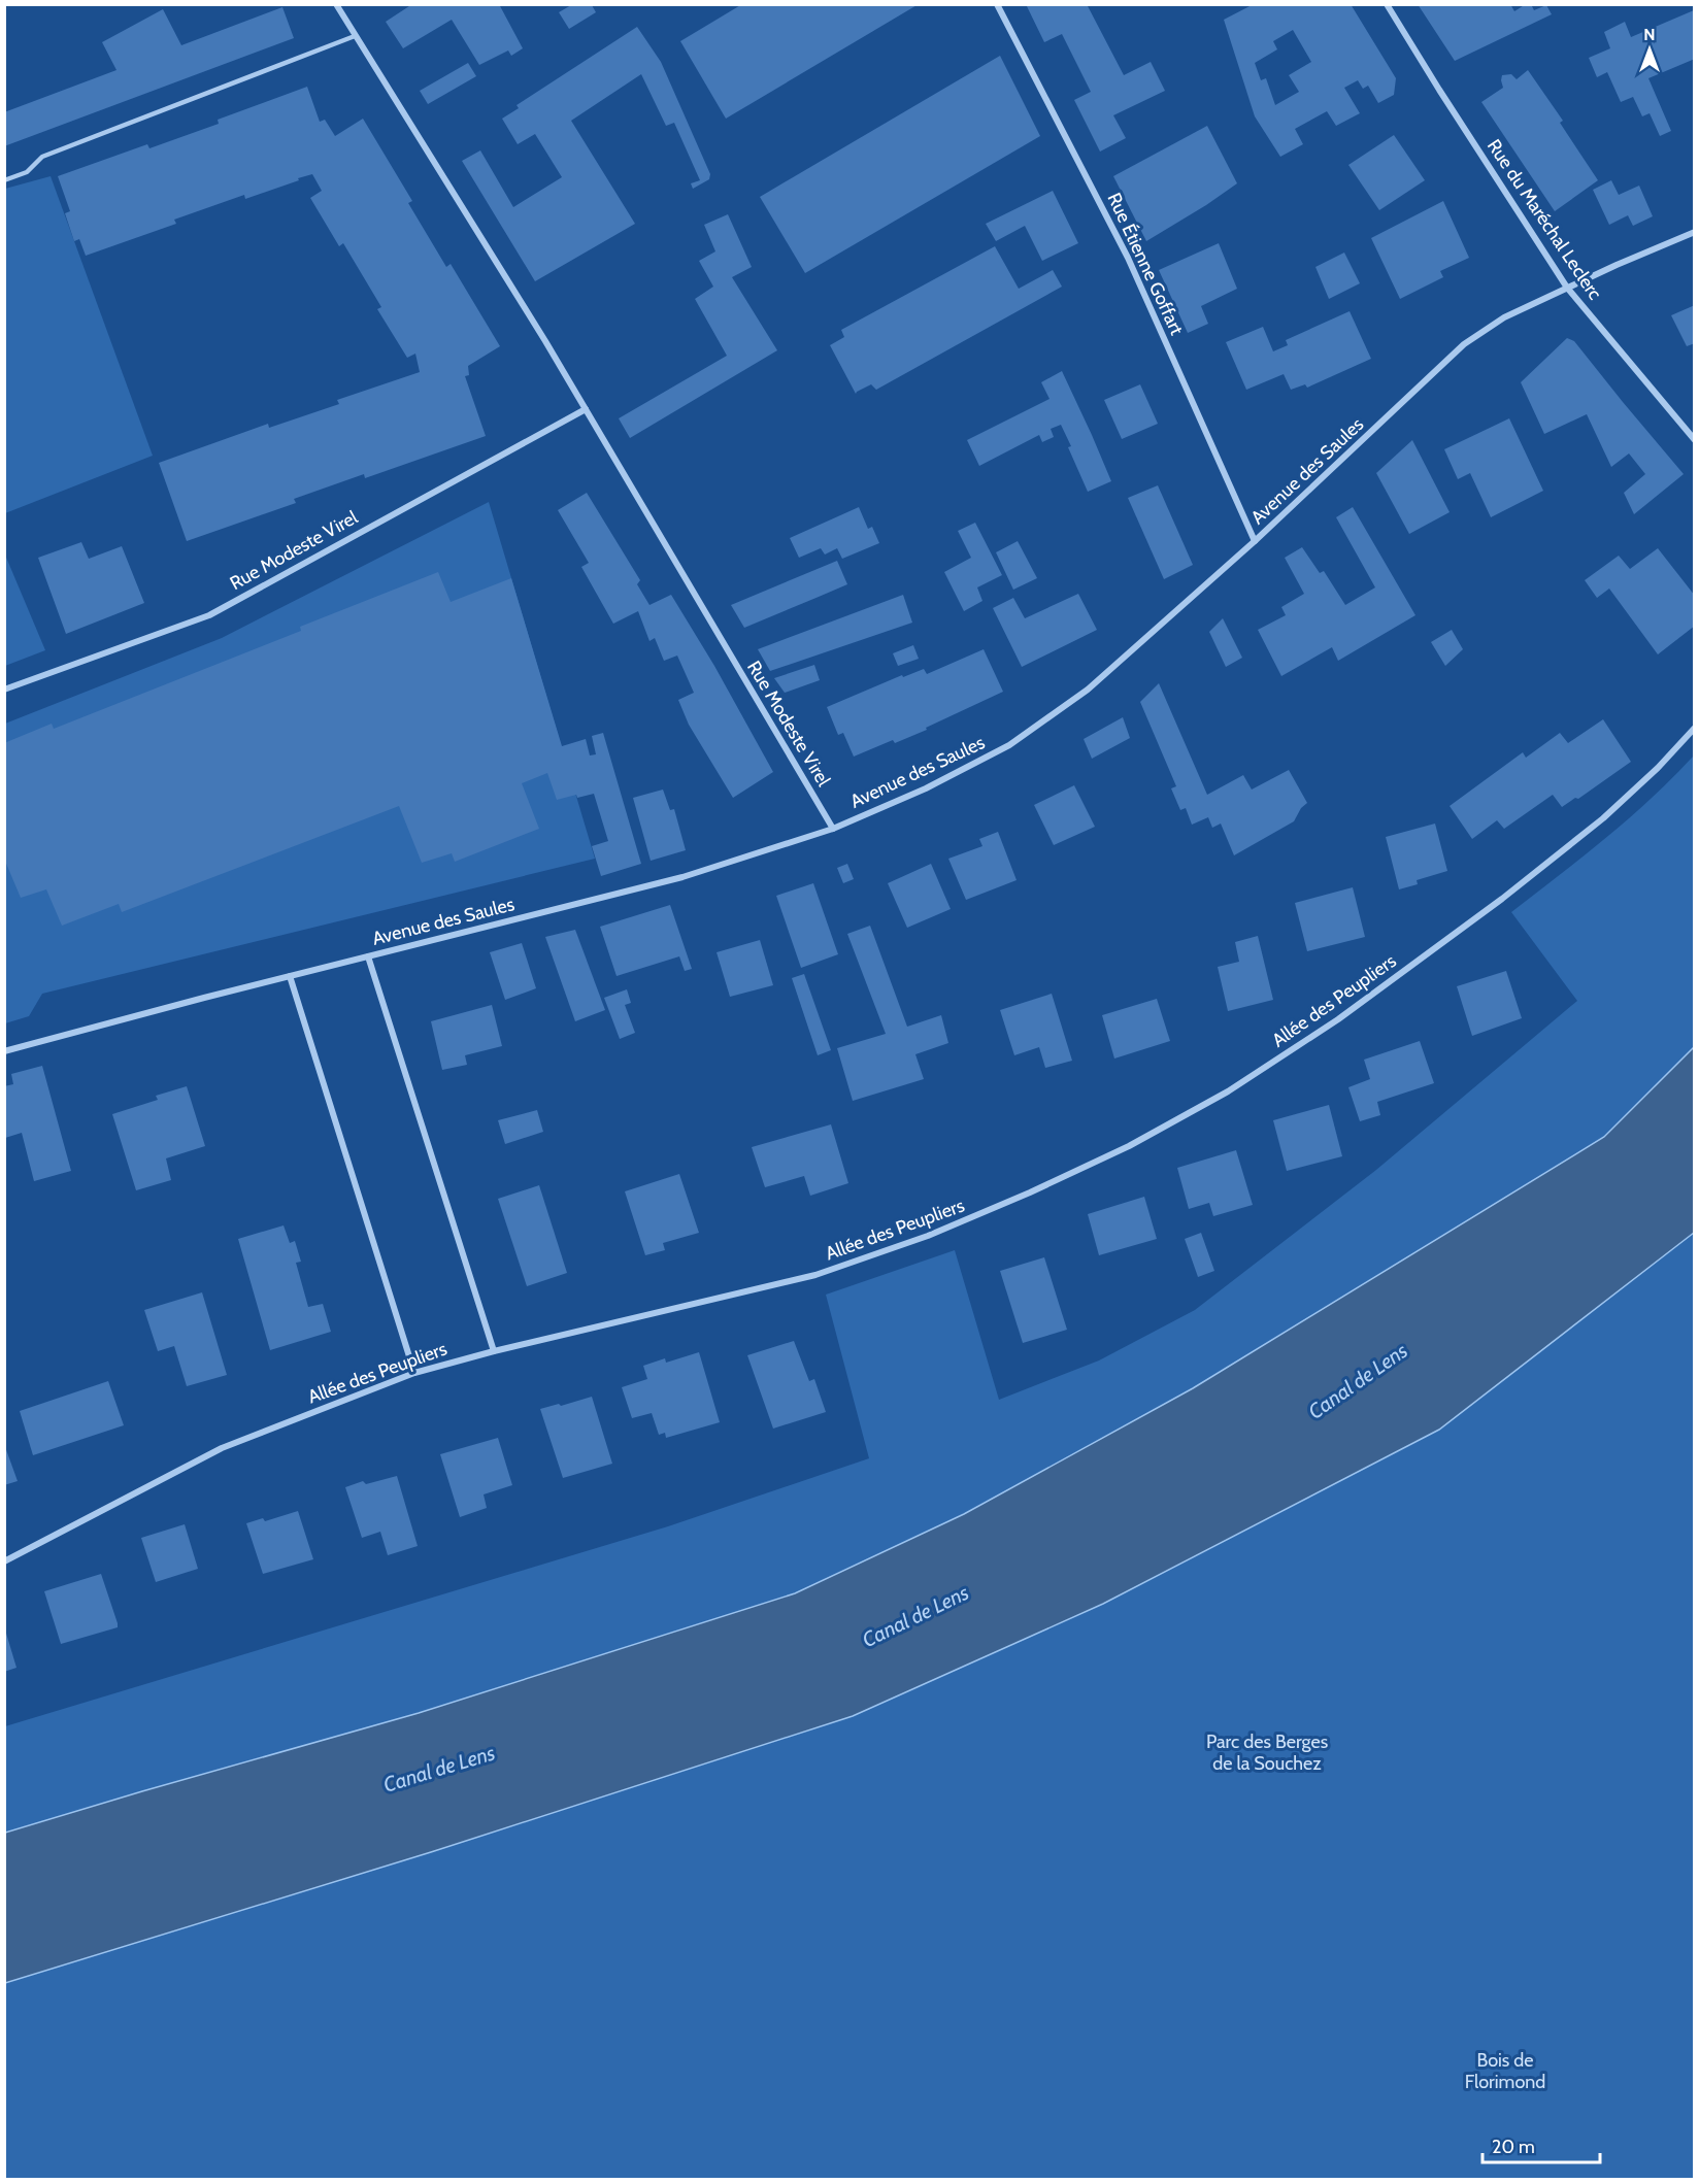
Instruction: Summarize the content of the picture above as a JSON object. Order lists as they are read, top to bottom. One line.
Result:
{"streets":{"street":["Rue du Maréchal Leclerc","Rue Étienne Goffart","Avenue des Saules","Rue Modeste Virel","Allée des Peupliers"]},"crossings":[["Rue du Maréchal Leclerc","Avenue des Saules"],["Rue Étienne Goffart","Avenue des Saules"],["Avenue des Saules","Rue Modeste Virel"]],"water":["Canal de Lens"],"parks":["Parc des Berges de la Souchez","Bois de Florimond"],"scale_bar":"20 m","north":"top"}
